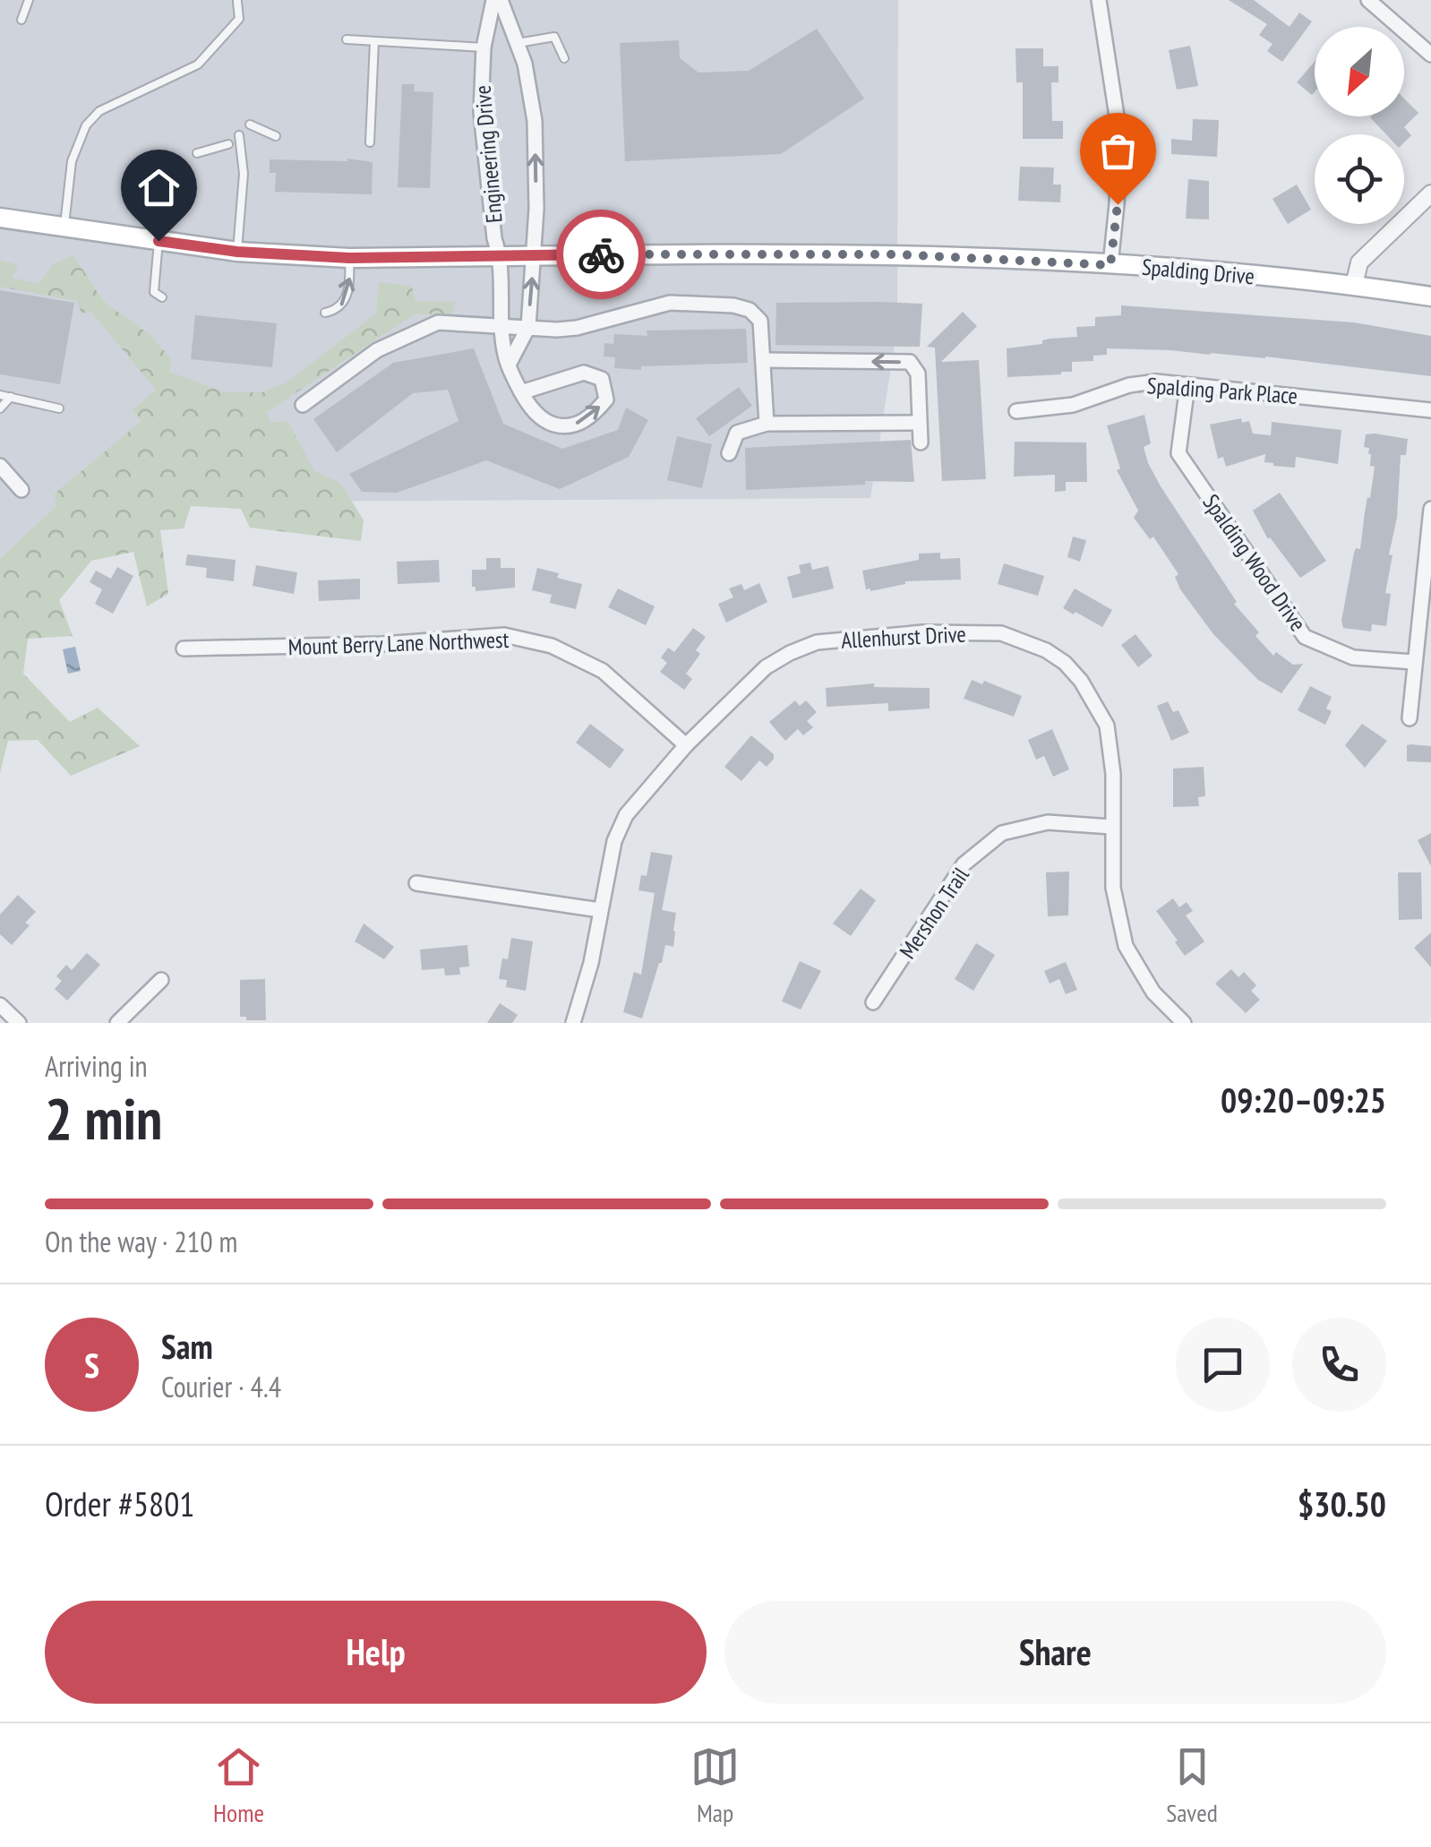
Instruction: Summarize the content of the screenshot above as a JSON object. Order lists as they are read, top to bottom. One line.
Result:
{"streets":{"main road":["Spalding Drive"],"street":["Engineering Drive","Spalding Park Place","Spalding Wood Drive","Allenhurst Drive","Mount Berry Lane Northwest","Mershon Trail"]},"crossings":[["Engineering Drive","Spalding Drive"],["Spalding Park Place","Spalding Wood Drive"],["Allenhurst Drive","Mount Berry Lane Northwest"],["Allenhurst Drive","Mershon Trail"]],"north":"bottom left","page":{"heading":["2 min","Arriving in","09:20–09:25"],"panel":["Sam","Courier · 4.4","Order #5801","$30.50"],"bar":"On the way · 210 m","round":"S","buttons":["Help","Share"],"tabs":["Home","Map","Saved"]}}
